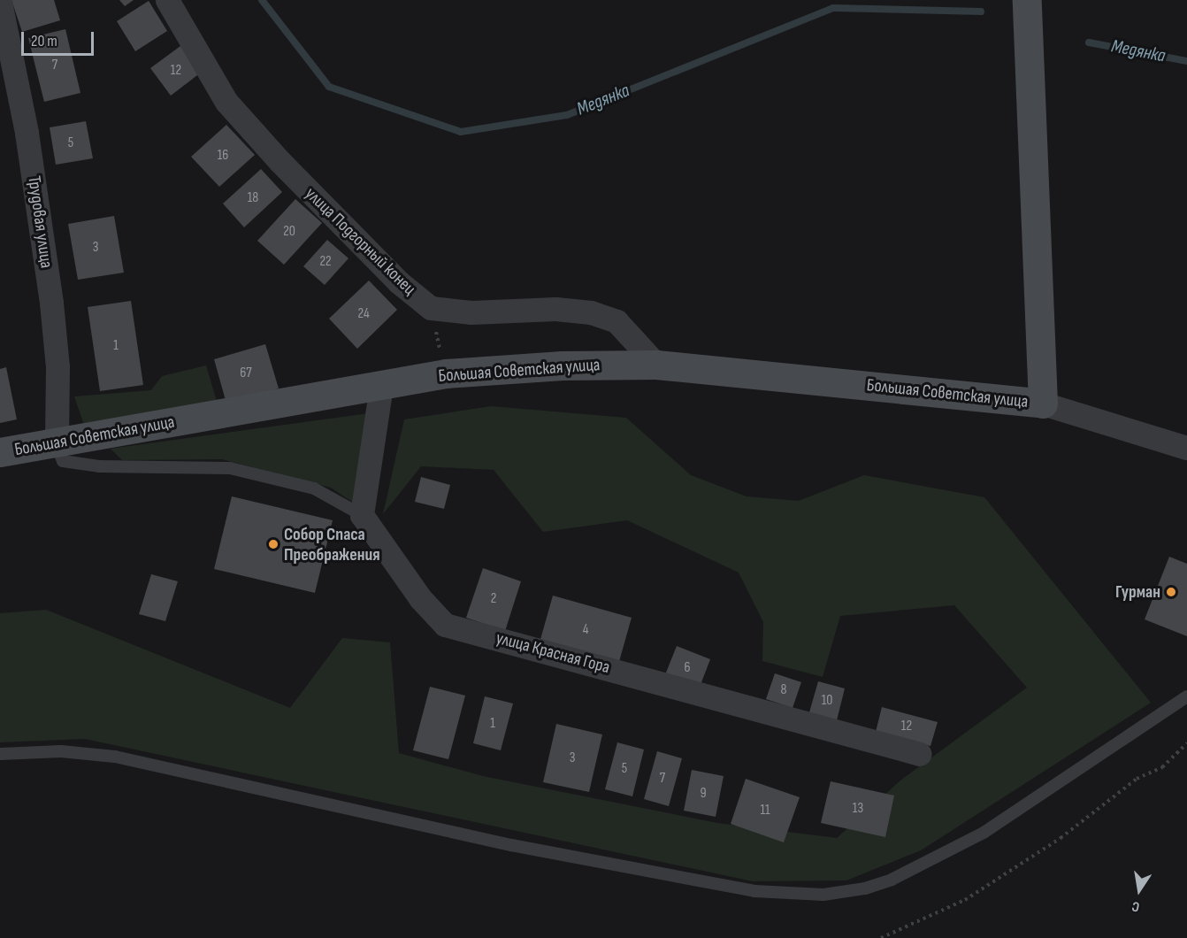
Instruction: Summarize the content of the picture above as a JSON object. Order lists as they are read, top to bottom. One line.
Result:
{"streets":{"main road":["Большая Советская улица"],"street":["Трудовая улица","улица Подгорный конец","улица Красная Гора"]},"crossings":[["Трудовая улица","Большая Советская улица"],["улица Подгорный конец","Большая Советская улица"]],"water":["Медянка"],"places":["Собор Спаса Преображения","Гурман"],"house_numbers":["7","12","5","16","18","20","3","22","24","1","67","2","4","6","8","10","1","12","3","5","7","9","13","11"],"scale_bar":"20 m","north":"bottom"}
